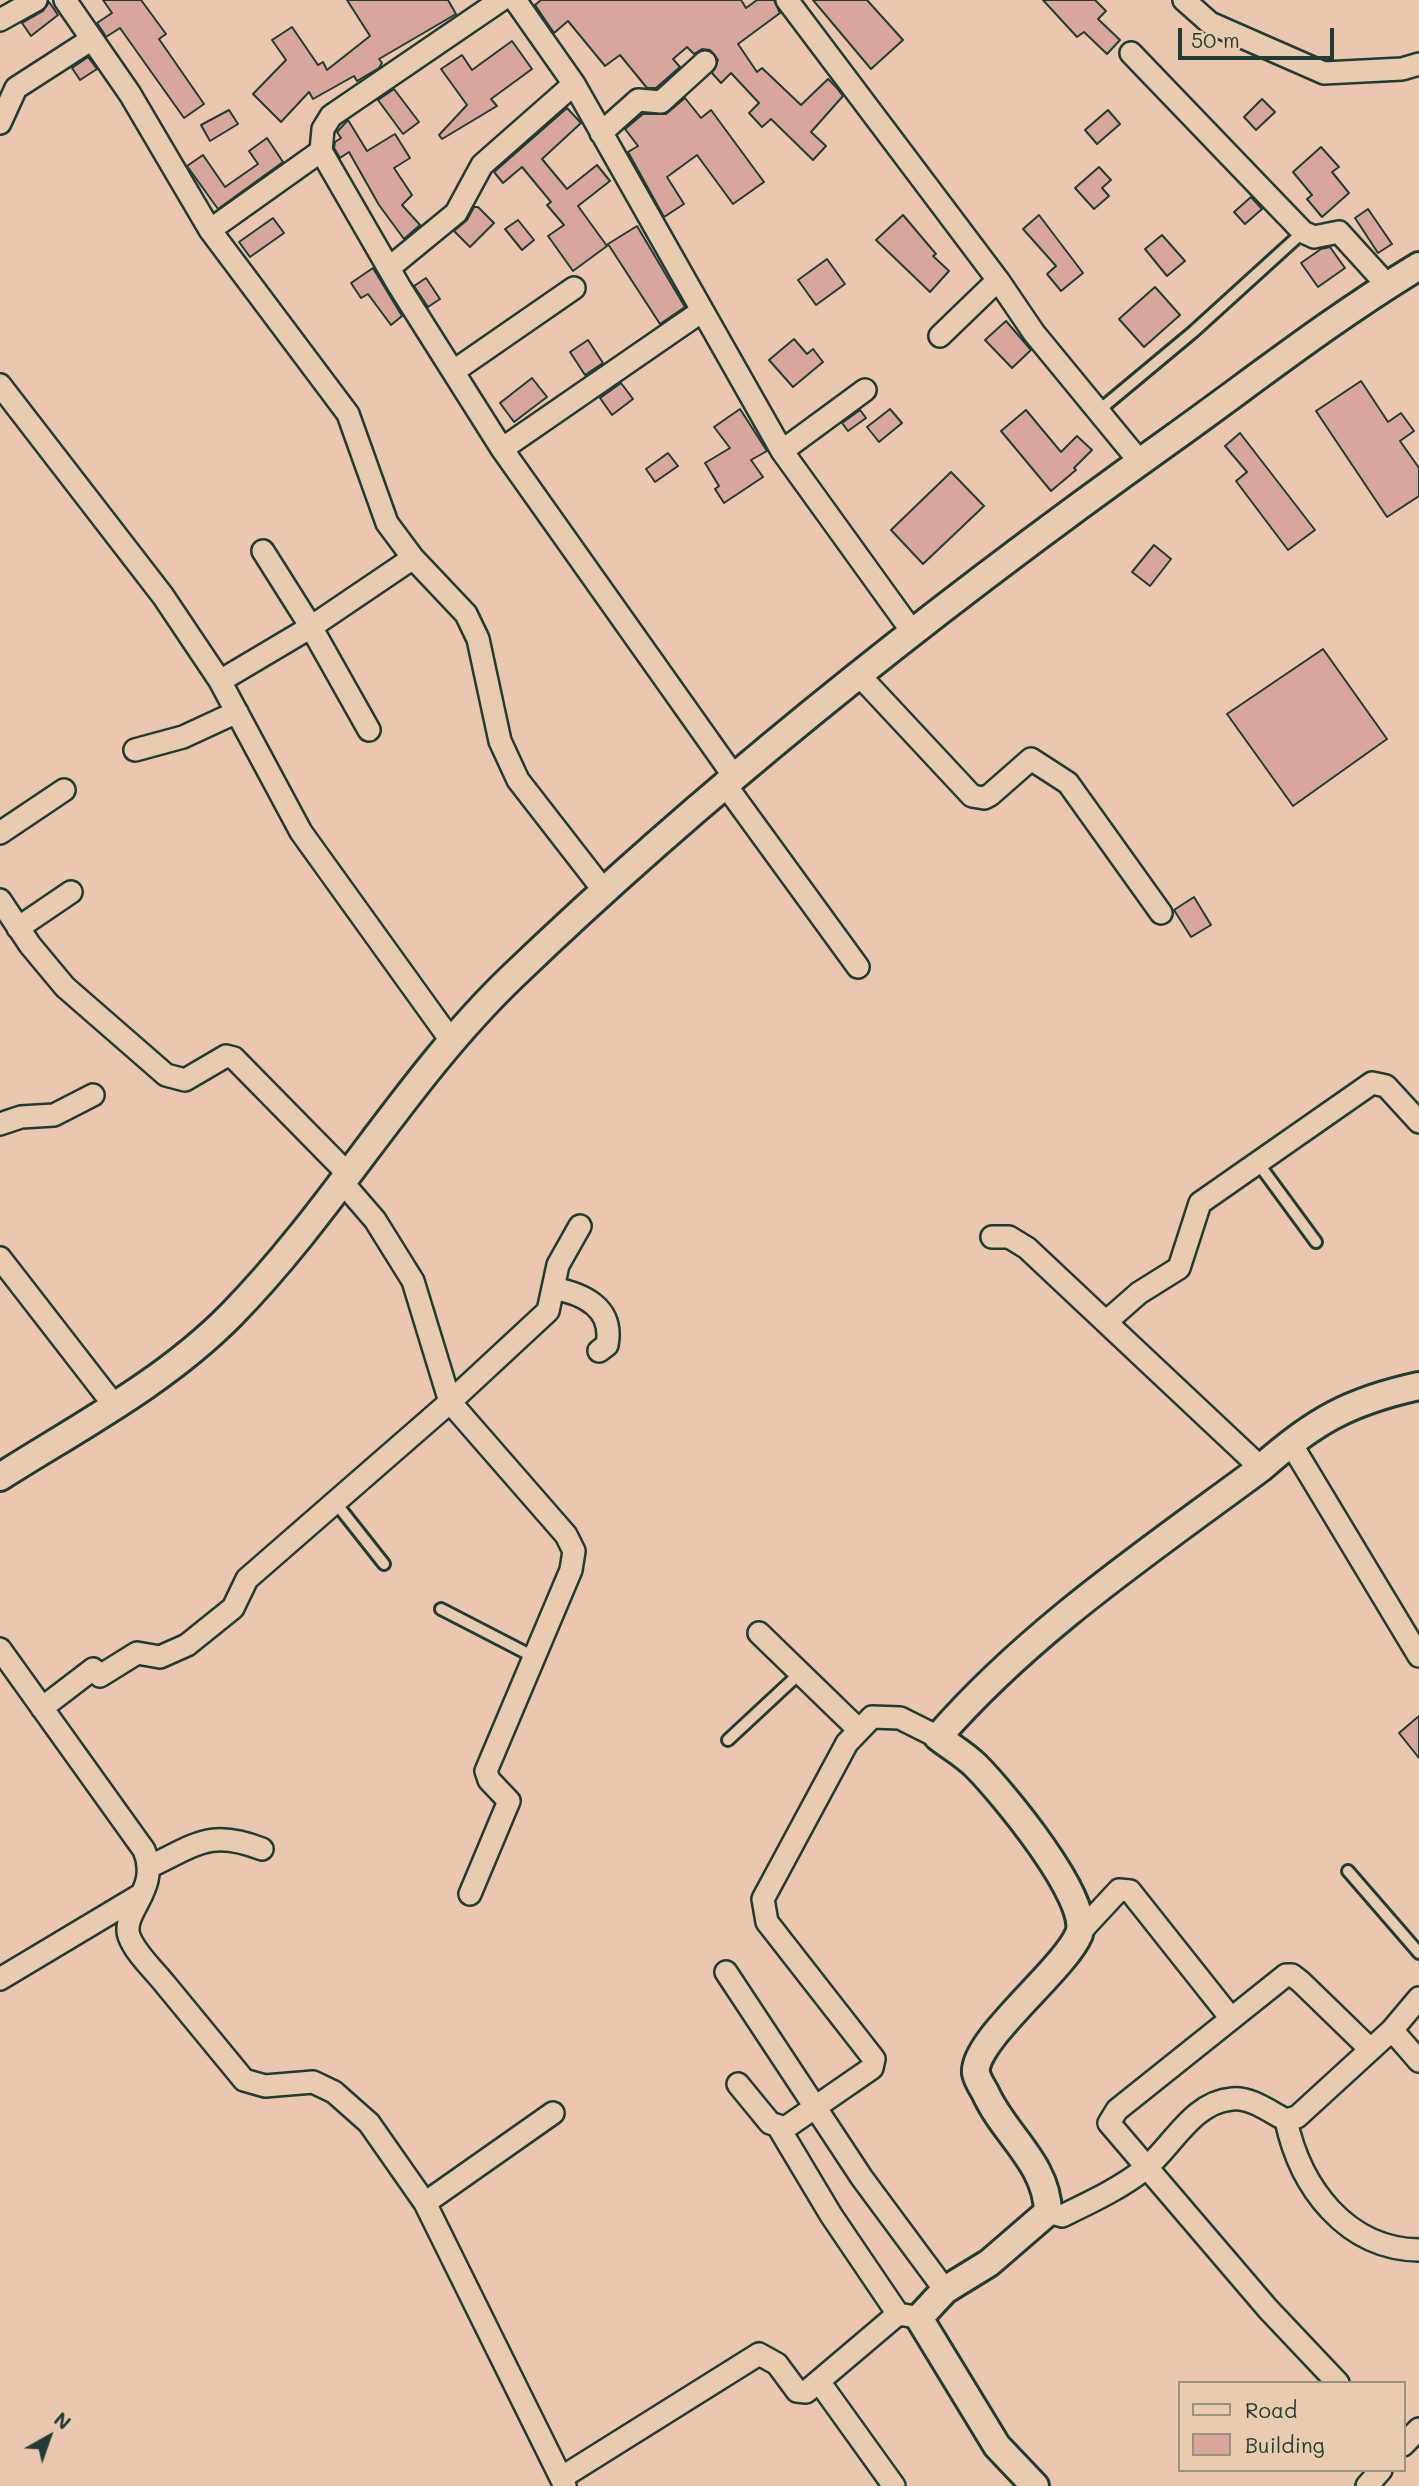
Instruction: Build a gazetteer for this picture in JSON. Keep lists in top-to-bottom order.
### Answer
{
  "legend": ["Road", "Building"],
  "scale_bar": "50 m",
  "north": "top right"
}
